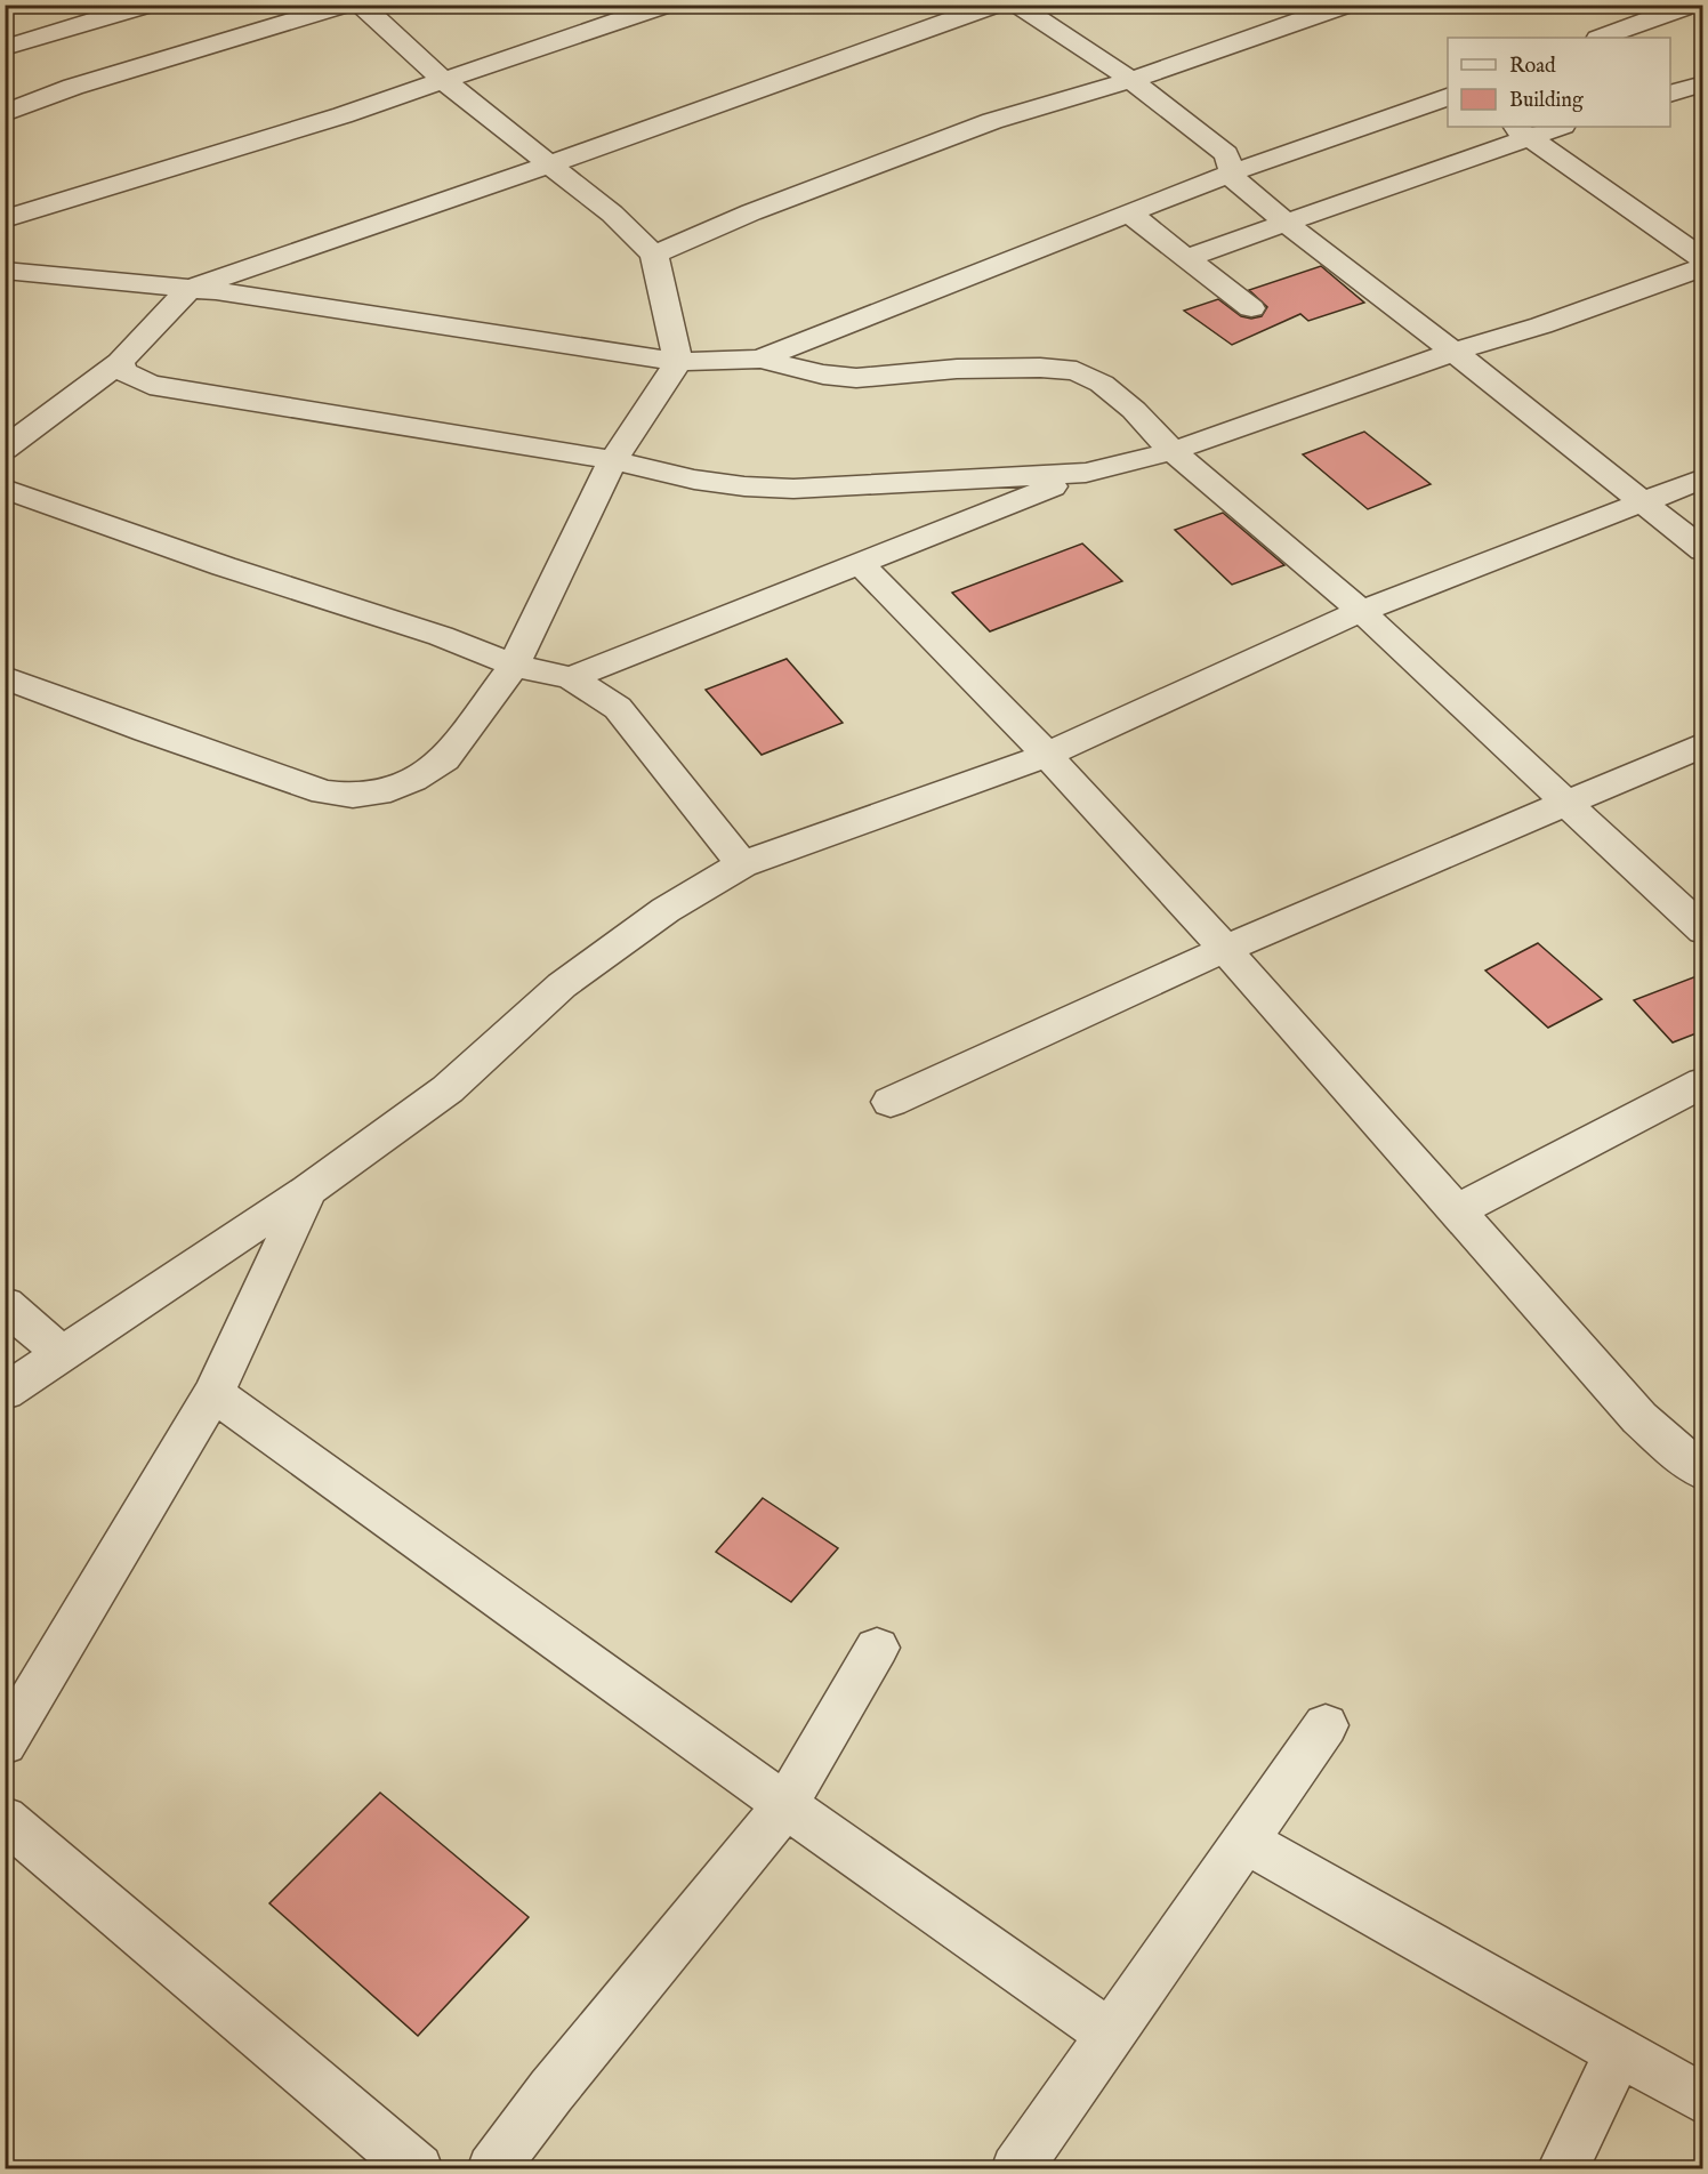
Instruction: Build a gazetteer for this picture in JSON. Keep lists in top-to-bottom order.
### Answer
{
  "legend": ["Road", "Building"]
}
